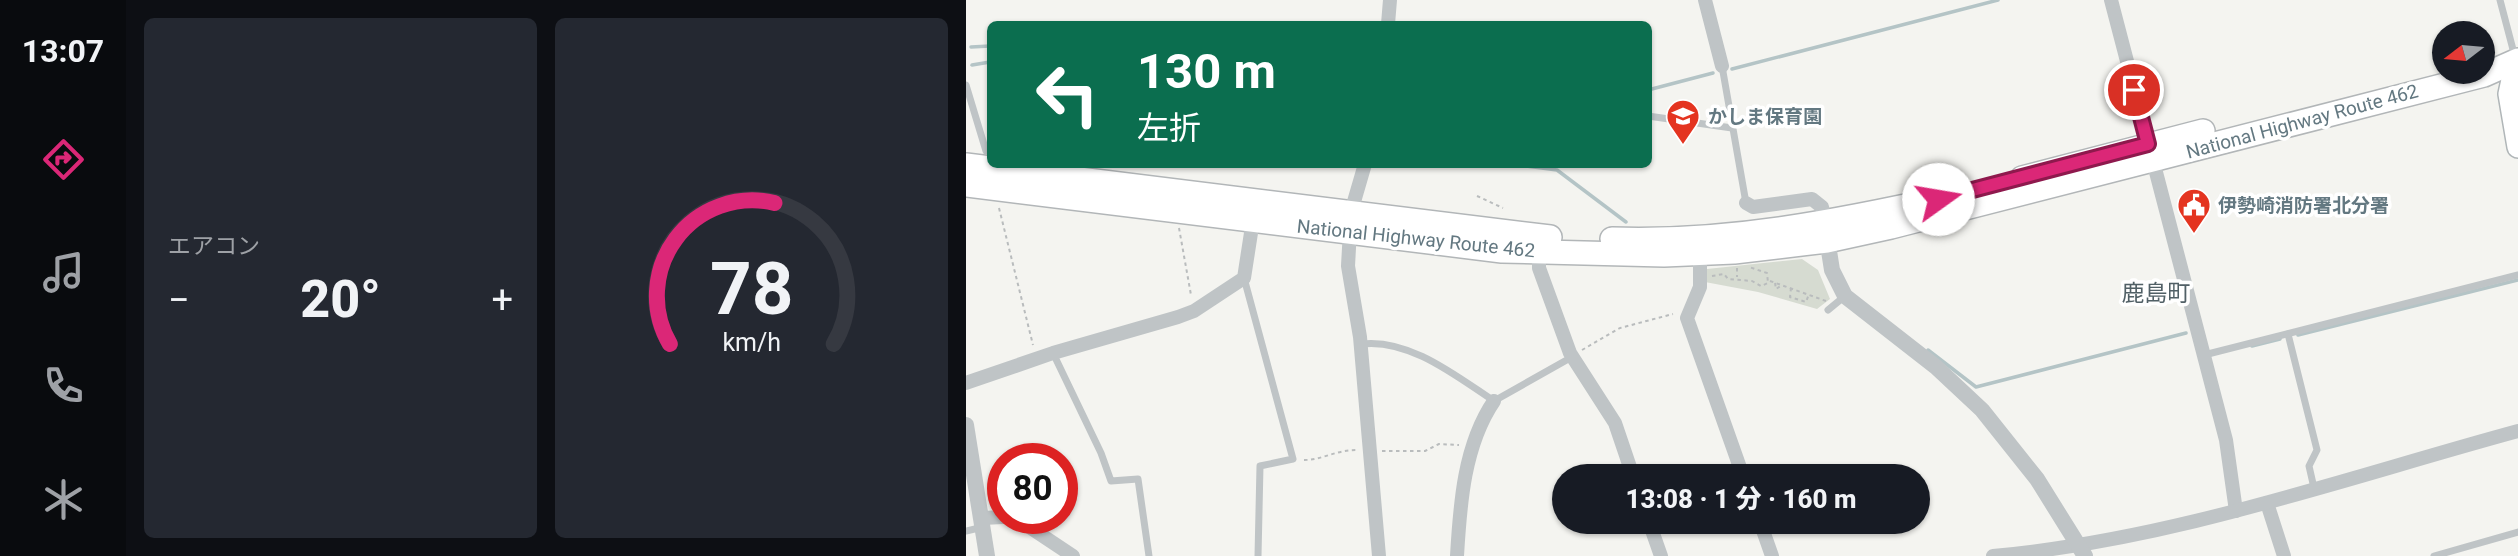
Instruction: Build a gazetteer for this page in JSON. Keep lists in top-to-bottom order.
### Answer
{
  "streets": {
    "highway": ["National Highway Route 462"]
  },
  "districts": ["鹿島町"],
  "places": {
    "school or university": ["かしま保育園"],
    "public building": ["伊勢崎消防署北分署"]
  },
  "north": "left",
  "page": {
    "tabs": "13:07",
    "tile": "エアコン",
    "turn": ["130 m", "左折"],
    "heat": ["−", "20°", "+"],
    "limit": "80",
    "trip": "13:08 · 1 分 · 160 m",
    "gauge": ["78", "km/h"]
  }
}
